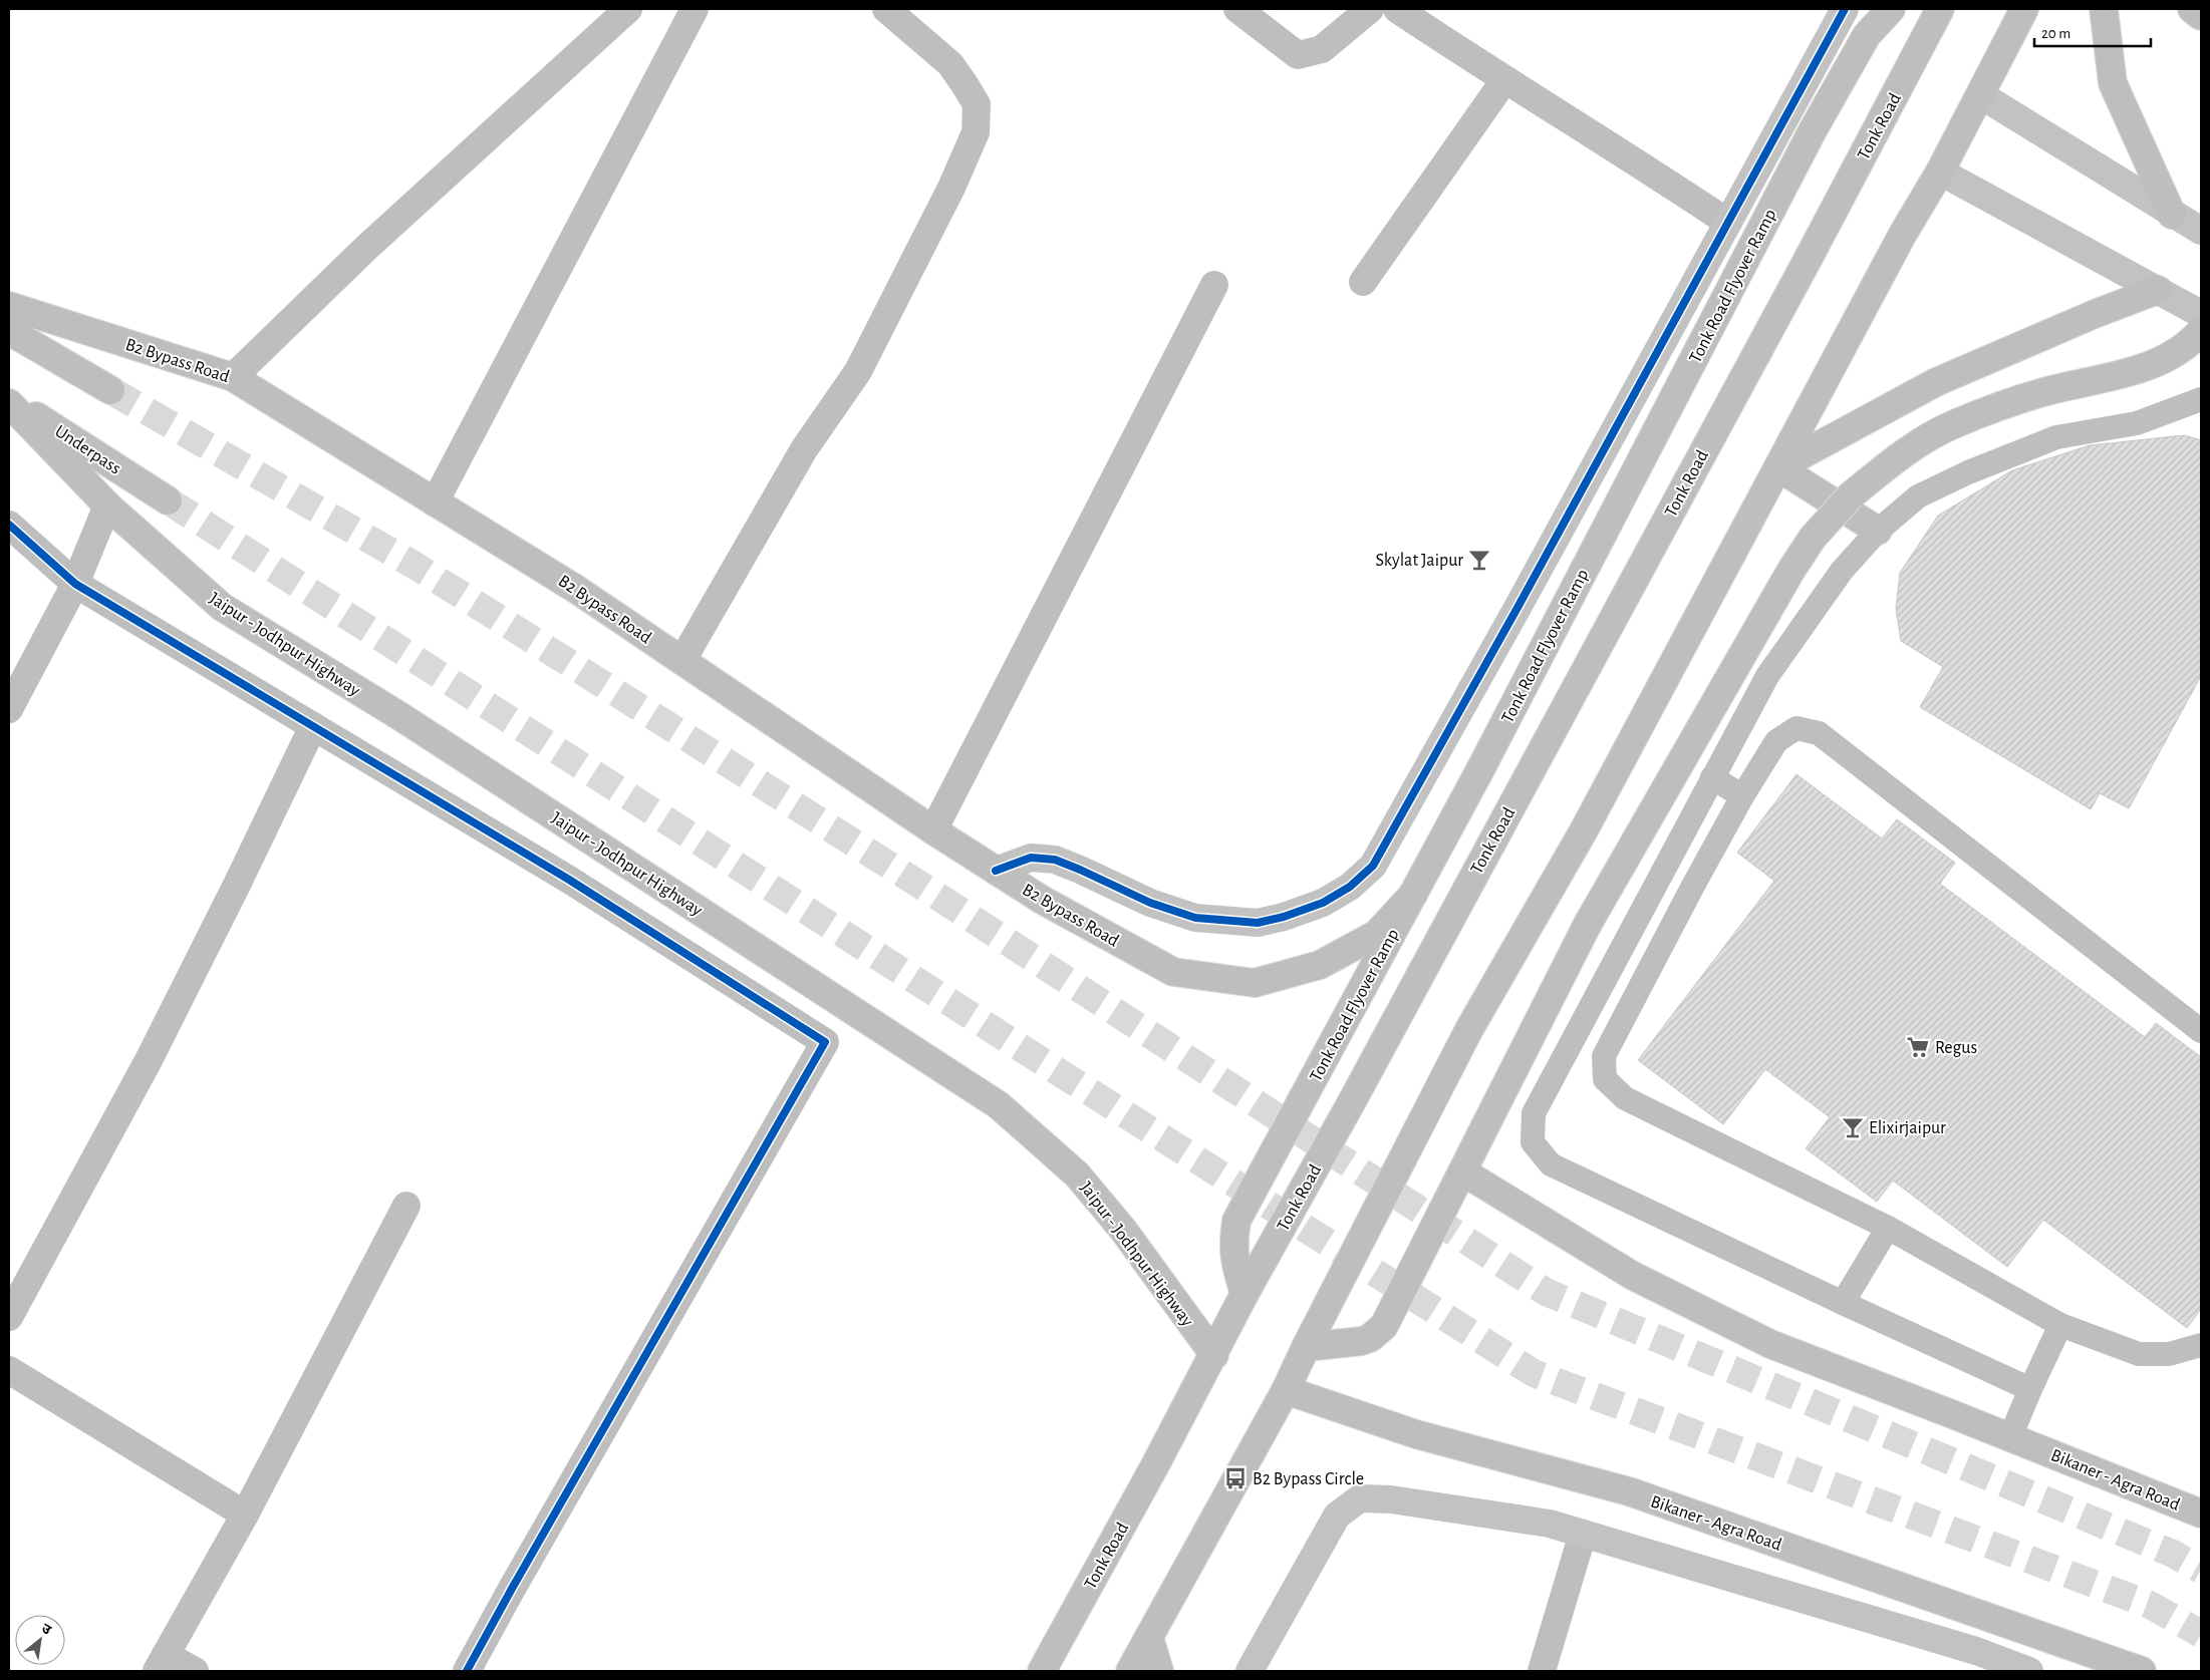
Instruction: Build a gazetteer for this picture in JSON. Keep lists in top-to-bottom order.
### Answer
{
  "streets": {
    "main road": [
      "Tonk Road",
      "Tonk Road Flyover Ramp",
      "B2 Bypass Road",
      "Underpass",
      "Jaipur - Jodhpur Highway",
      "Bikaner - Agra Road"
    ]
  },
  "crossings": [
    ["Tonk Road", "Tonk Road Flyover Ramp"],
    ["Tonk Road", "Jaipur - Jodhpur Highway"],
    ["Tonk Road Flyover Ramp", "B2 Bypass Road"]
  ],
  "places": {
    "bar": ["Skylat Jaipur", "Elixirjaipur"],
    "supermarket": ["Regus"],
    "bus stop": ["B2 Bypass Circle"]
  },
  "scale_bar": "20 m",
  "north": "top right"
}
